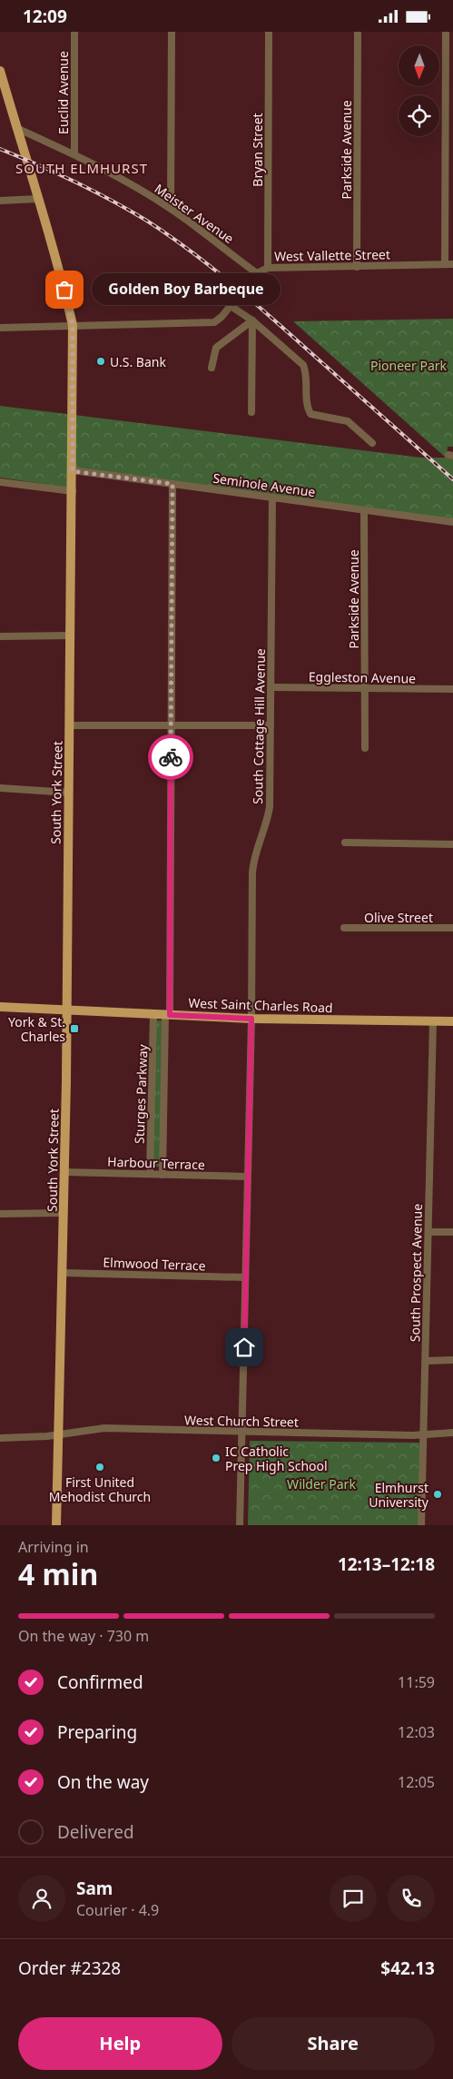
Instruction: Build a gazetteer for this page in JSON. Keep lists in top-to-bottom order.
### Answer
{
  "streets": {
    "main road": ["South York Street", "West Saint Charles Road"],
    "street": [
      "Euclid Avenue",
      "Bryan Street",
      "Parkside Avenue",
      "Meister Avenue",
      "West Vallette Street",
      "Seminole Avenue",
      "Eggleston Avenue",
      "South Cottage Hill Avenue",
      "Olive Street",
      "Sturges Parkway",
      "Harbour Terrace",
      "Elmwood Terrace",
      "South Prospect Avenue",
      "West Church Street"
    ]
  },
  "crossings": [
    ["Euclid Avenue", "Meister Avenue"],
    ["Bryan Street", "West Vallette Street"],
    ["Parkside Avenue", "West Vallette Street"],
    ["Parkside Avenue", "Seminole Avenue"],
    ["Parkside Avenue", "Eggleston Avenue"],
    ["Meister Avenue", "West Vallette Street"],
    ["Meister Avenue", "South York Street"],
    ["West Vallette Street", "South York Street"],
    ["Seminole Avenue", "South Cottage Hill Avenue"],
    ["Seminole Avenue", "South York Street"],
    ["Seminole Avenue", "Sturges Parkway"],
    ["Eggleston Avenue", "South Cottage Hill Avenue"],
    ["South Cottage Hill Avenue", "West Saint Charles Road"],
    ["South Cottage Hill Avenue", "Harbour Terrace"],
    ["South Cottage Hill Avenue", "Elmwood Terrace"],
    ["South Cottage Hill Avenue", "West Church Street"],
    ["South York Street", "West Saint Charles Road"],
    ["South York Street", "Harbour Terrace"],
    ["South York Street", "Elmwood Terrace"],
    ["South York Street", "West Church Street"],
    ["West Saint Charles Road", "Sturges Parkway"],
    ["West Saint Charles Road", "South Prospect Avenue"],
    ["Sturges Parkway", "Harbour Terrace"],
    ["South Prospect Avenue", "West Church Street"]
  ],
  "districts": ["SOUTH ELMHURST"],
  "parks": ["Pioneer Park", "Wilder Park"],
  "places": {
    "other": [
      "Golden Boy Barbeque",
      "U.S. Bank",
      "IC Catholic Prep High School",
      "First United Mehodist Church",
      "Elmhurst University"
    ],
    "transit": ["York & St. Charles"]
  },
  "north": "bottom",
  "page": {
    "status": "12:09",
    "bubble": "Golden Boy Barbeque",
    "heading": ["4 min", "Arriving in", "12:13–12:18"],
    "panel": [
      "Sam",
      "Courier · 4.9",
      "Order #2328",
      "$42.13"
    ],
    "bar": "On the way · 730 m",
    "list": [
      ["Confirmed", "11:59"],
      ["Preparing", "12:03"],
      ["On the way", "12:05"],
      "Delivered"
    ],
    "buttons": ["Help", "Share"]
  }
}
